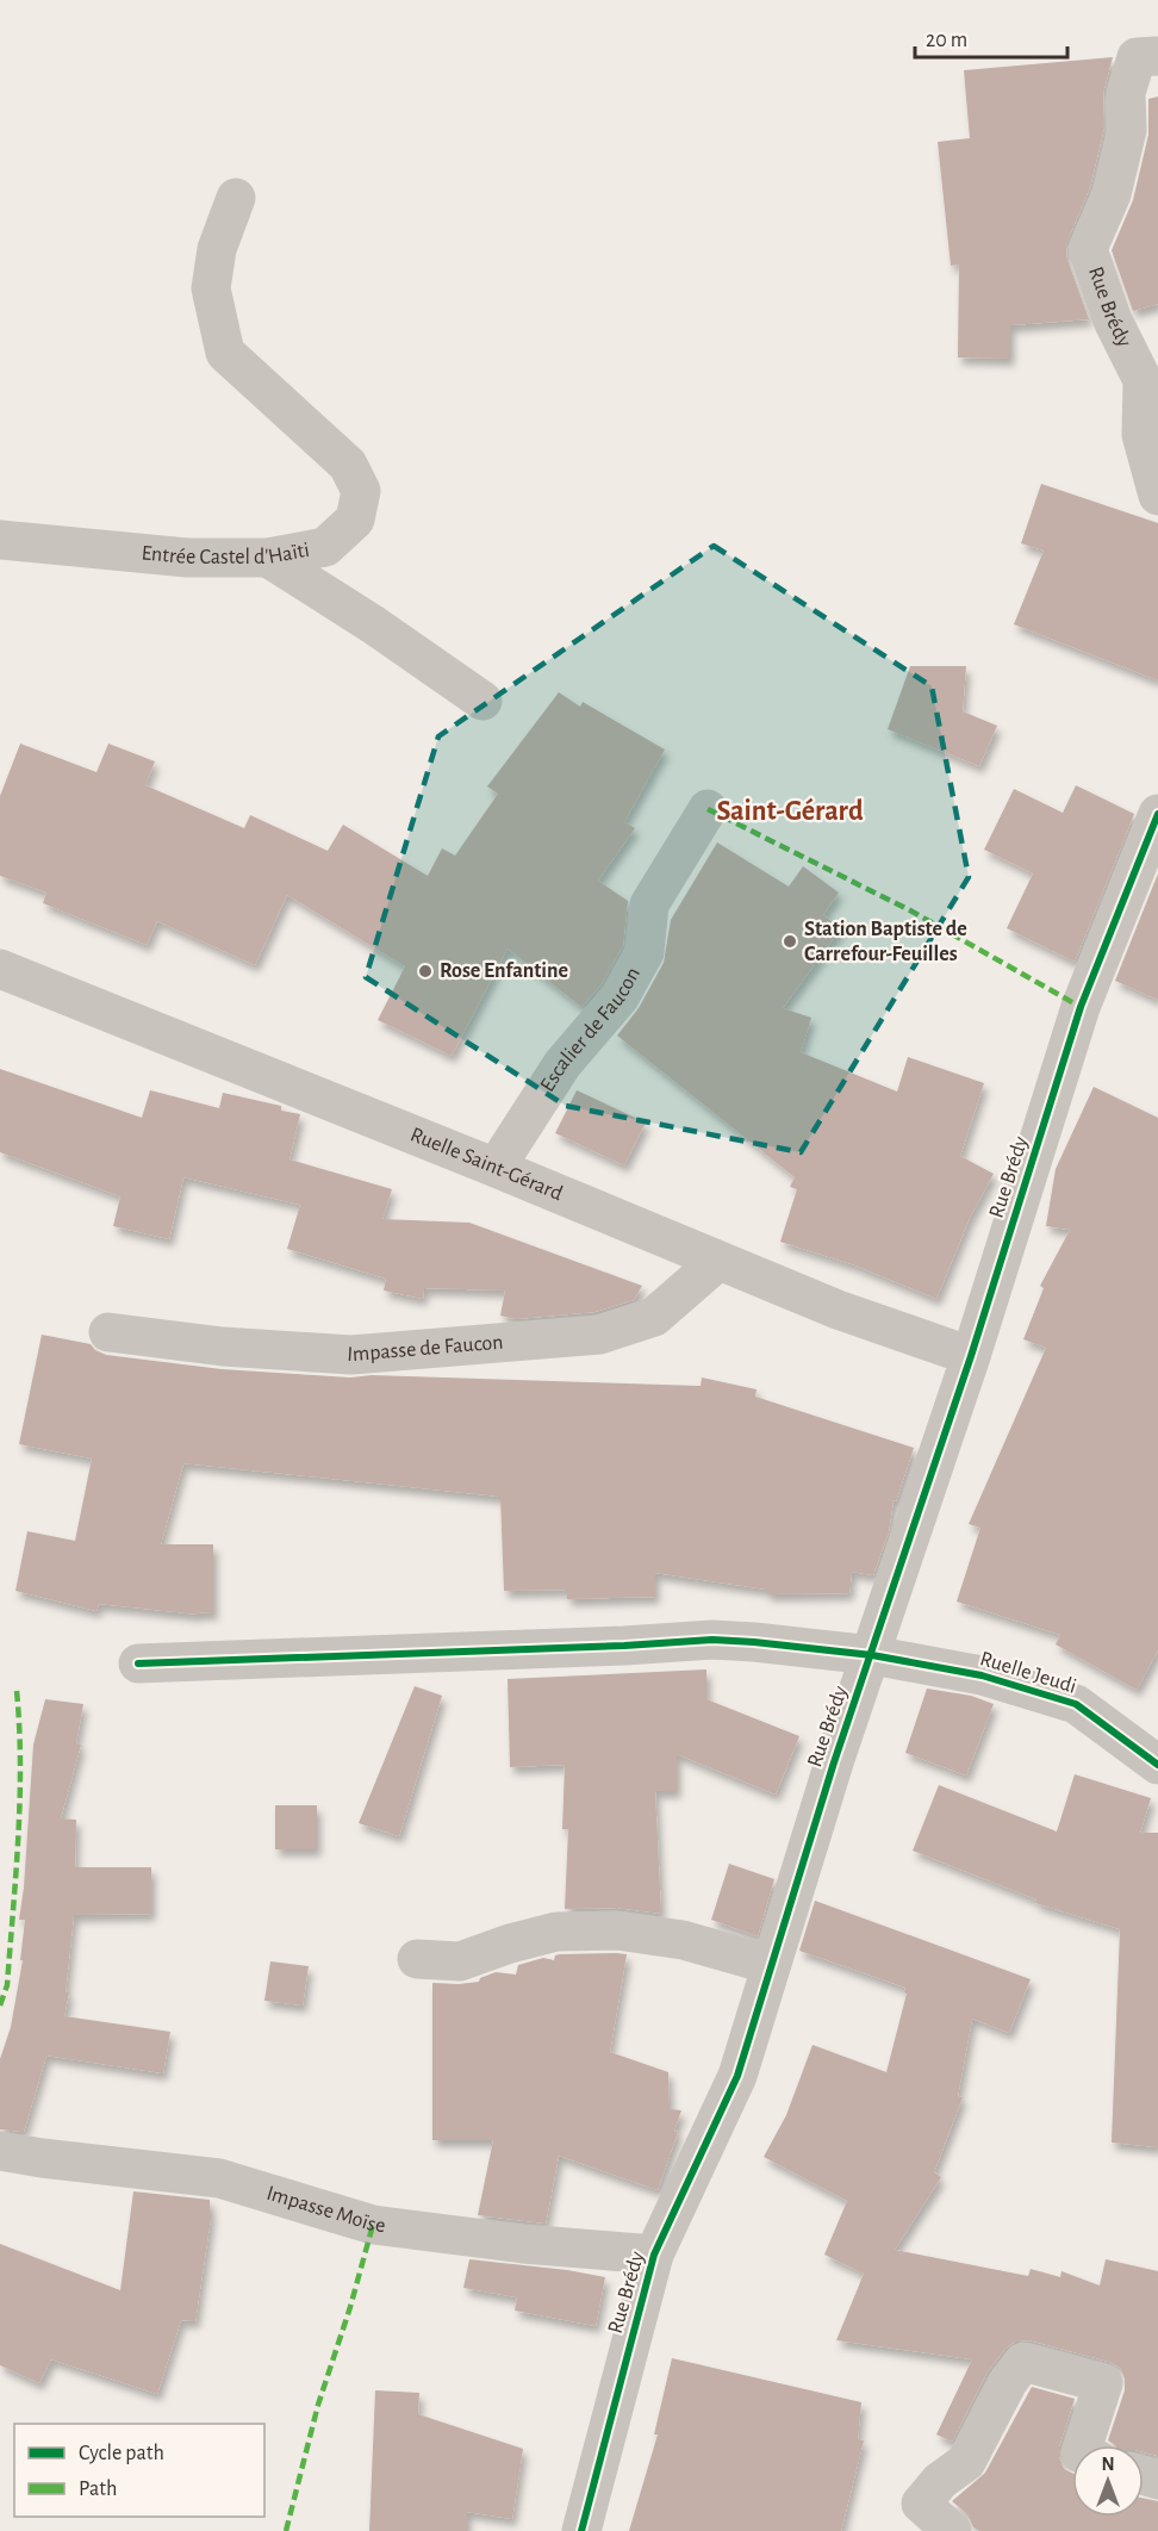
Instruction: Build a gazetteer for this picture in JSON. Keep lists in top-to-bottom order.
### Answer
{
  "streets": {
    "street": [
      "Rue Brédy",
      "Entrée Castel d'Haïti",
      "Escalier de Faucon",
      "Ruelle Saint-Gérard",
      "Impasse de Faucon",
      "Ruelle Jeudi",
      "Impasse Moïse"
    ]
  },
  "crossings": [
    ["Rue Brédy", "Ruelle Saint-Gérard"],
    ["Rue Brédy", "Ruelle Jeudi"],
    ["Rue Brédy", "Impasse Moïse"],
    ["Escalier de Faucon", "Ruelle Saint-Gérard"],
    ["Ruelle Saint-Gérard", "Impasse de Faucon"]
  ],
  "districts": ["Saint-Gérard"],
  "places": ["Station Baptiste de Carrefour-Feuilles", "Rose Enfantine"],
  "legend": ["Cycle path", "Path"],
  "scale_bar": "20 m",
  "north": "top"
}
